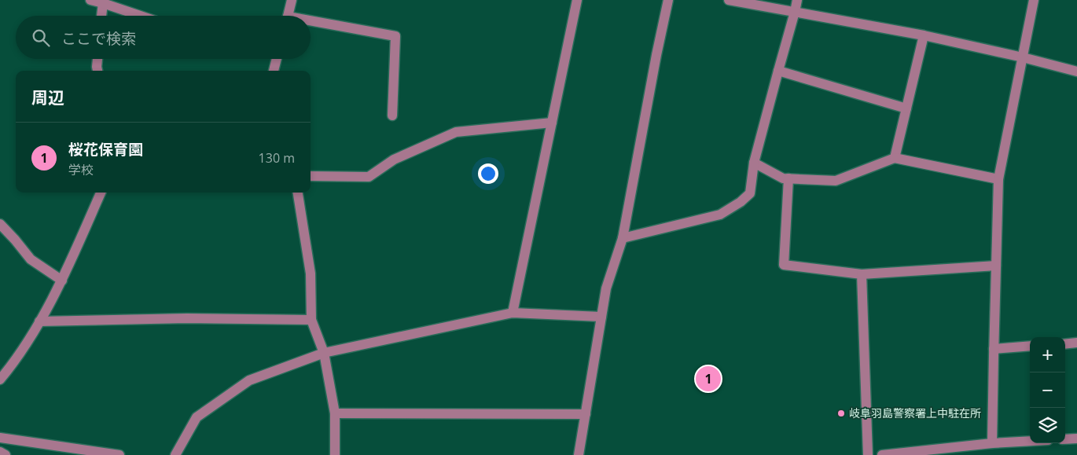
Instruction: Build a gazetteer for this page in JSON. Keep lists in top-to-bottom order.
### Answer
{
  "places": ["岐阜羽島警察署上中駐在所"],
  "page": {
    "search": "ここで検索",
    "heading": "周辺",
    "list": [
      {
        "mark": "1",
        "name": "桜花保育園",
        "note": "学校",
        "value": "130 m"
      }
    ],
    "map_buttons": ["+", "−"],
    "pins": "1"
  }
}
